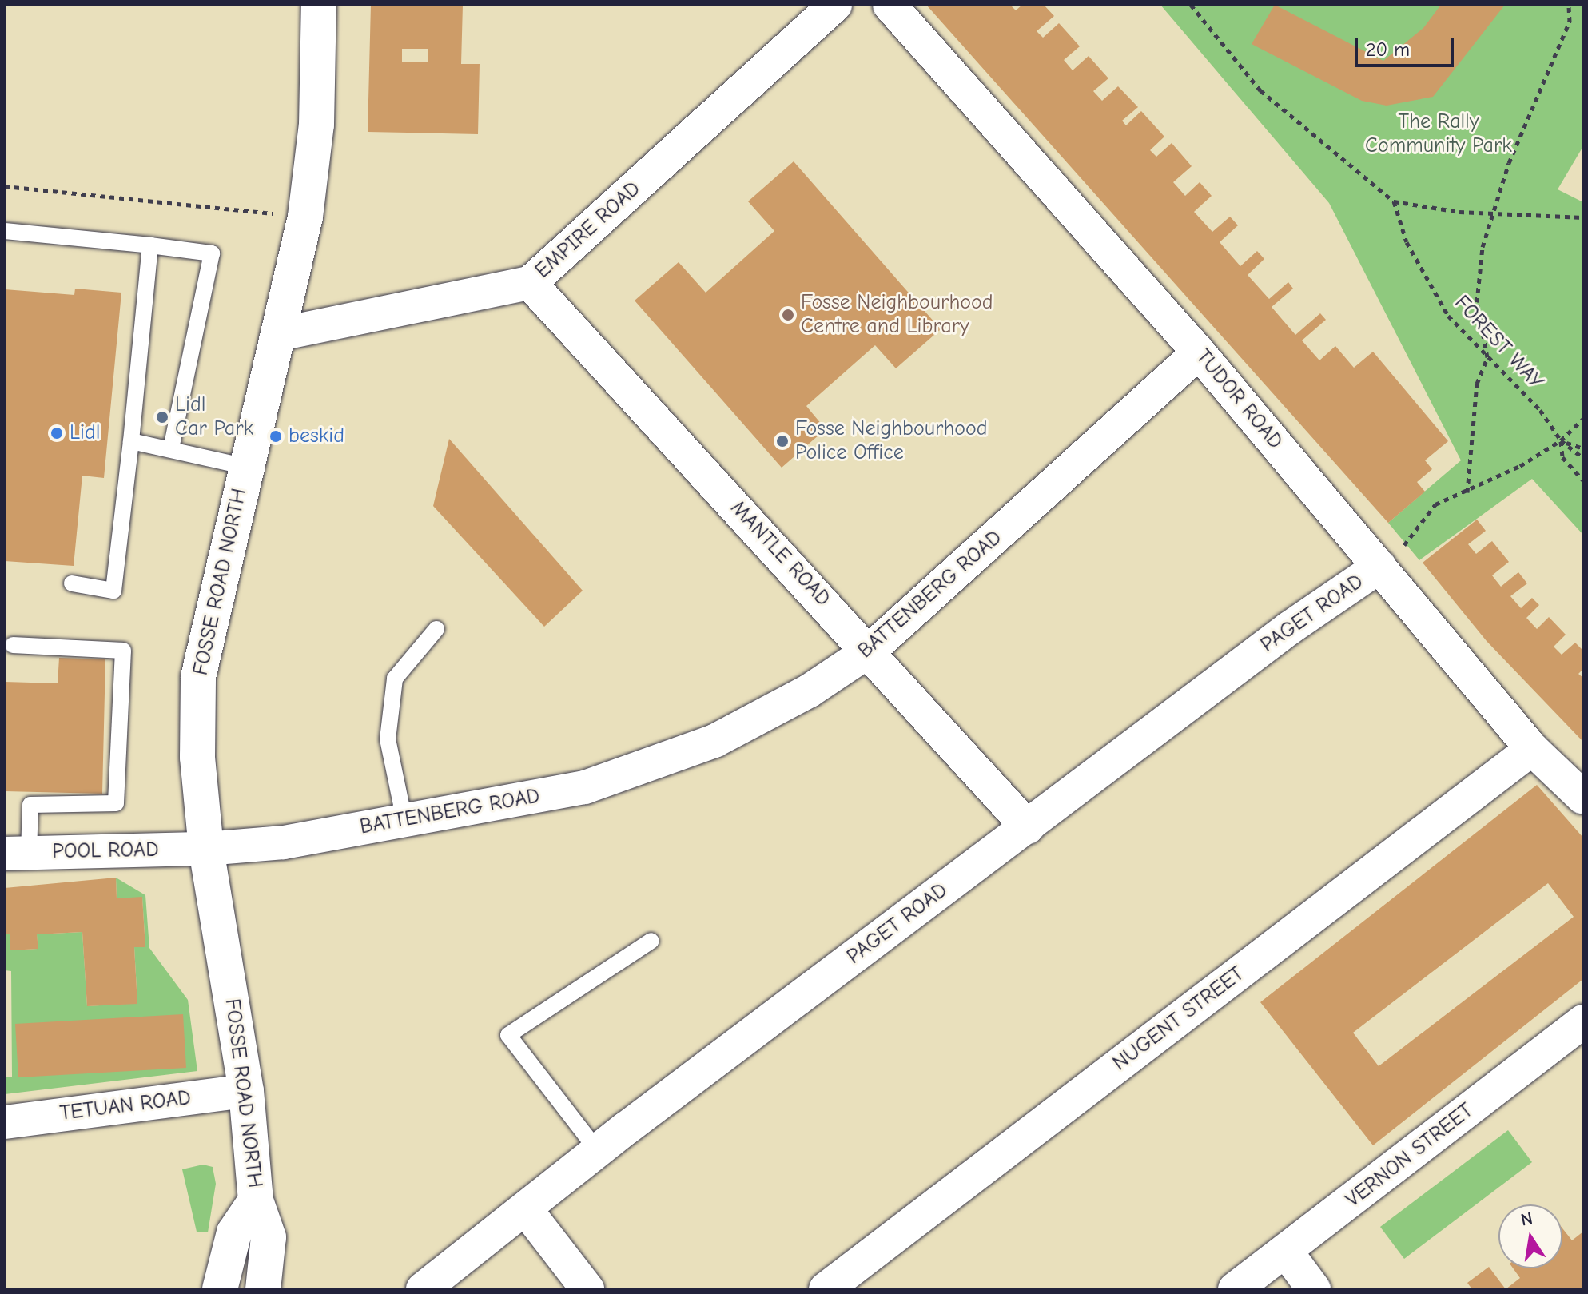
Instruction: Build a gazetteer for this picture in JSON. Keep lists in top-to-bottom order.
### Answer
{
  "streets": {
    "street": [
      "EMPIRE ROAD",
      "TUDOR ROAD",
      "MANTLE ROAD",
      "FOSSE ROAD NORTH",
      "BATTENBERG ROAD",
      "PAGET ROAD",
      "POOL ROAD",
      "NUGENT STREET",
      "TETUAN ROAD",
      "VERNON STREET"
    ],
    "path": ["FOREST WAY"]
  },
  "crossings": [
    ["EMPIRE ROAD", "MANTLE ROAD"],
    ["EMPIRE ROAD", "FOSSE ROAD NORTH"],
    ["TUDOR ROAD", "BATTENBERG ROAD"],
    ["TUDOR ROAD", "PAGET ROAD"],
    ["TUDOR ROAD", "NUGENT STREET"],
    ["MANTLE ROAD", "BATTENBERG ROAD"],
    ["MANTLE ROAD", "PAGET ROAD"],
    ["FOSSE ROAD NORTH", "BATTENBERG ROAD"],
    ["FOSSE ROAD NORTH", "POOL ROAD"],
    ["FOSSE ROAD NORTH", "TETUAN ROAD"],
    ["BATTENBERG ROAD", "POOL ROAD"]
  ],
  "parks": ["The Rally Community Park"],
  "places": [
    "Fosse Neighbourhood Centre and Library",
    "Lidl Car Park",
    "Lidl",
    "beskid",
    "Fosse Neighbourhood Police Office"
  ],
  "scale_bar": "20 m",
  "north": "top"
}
